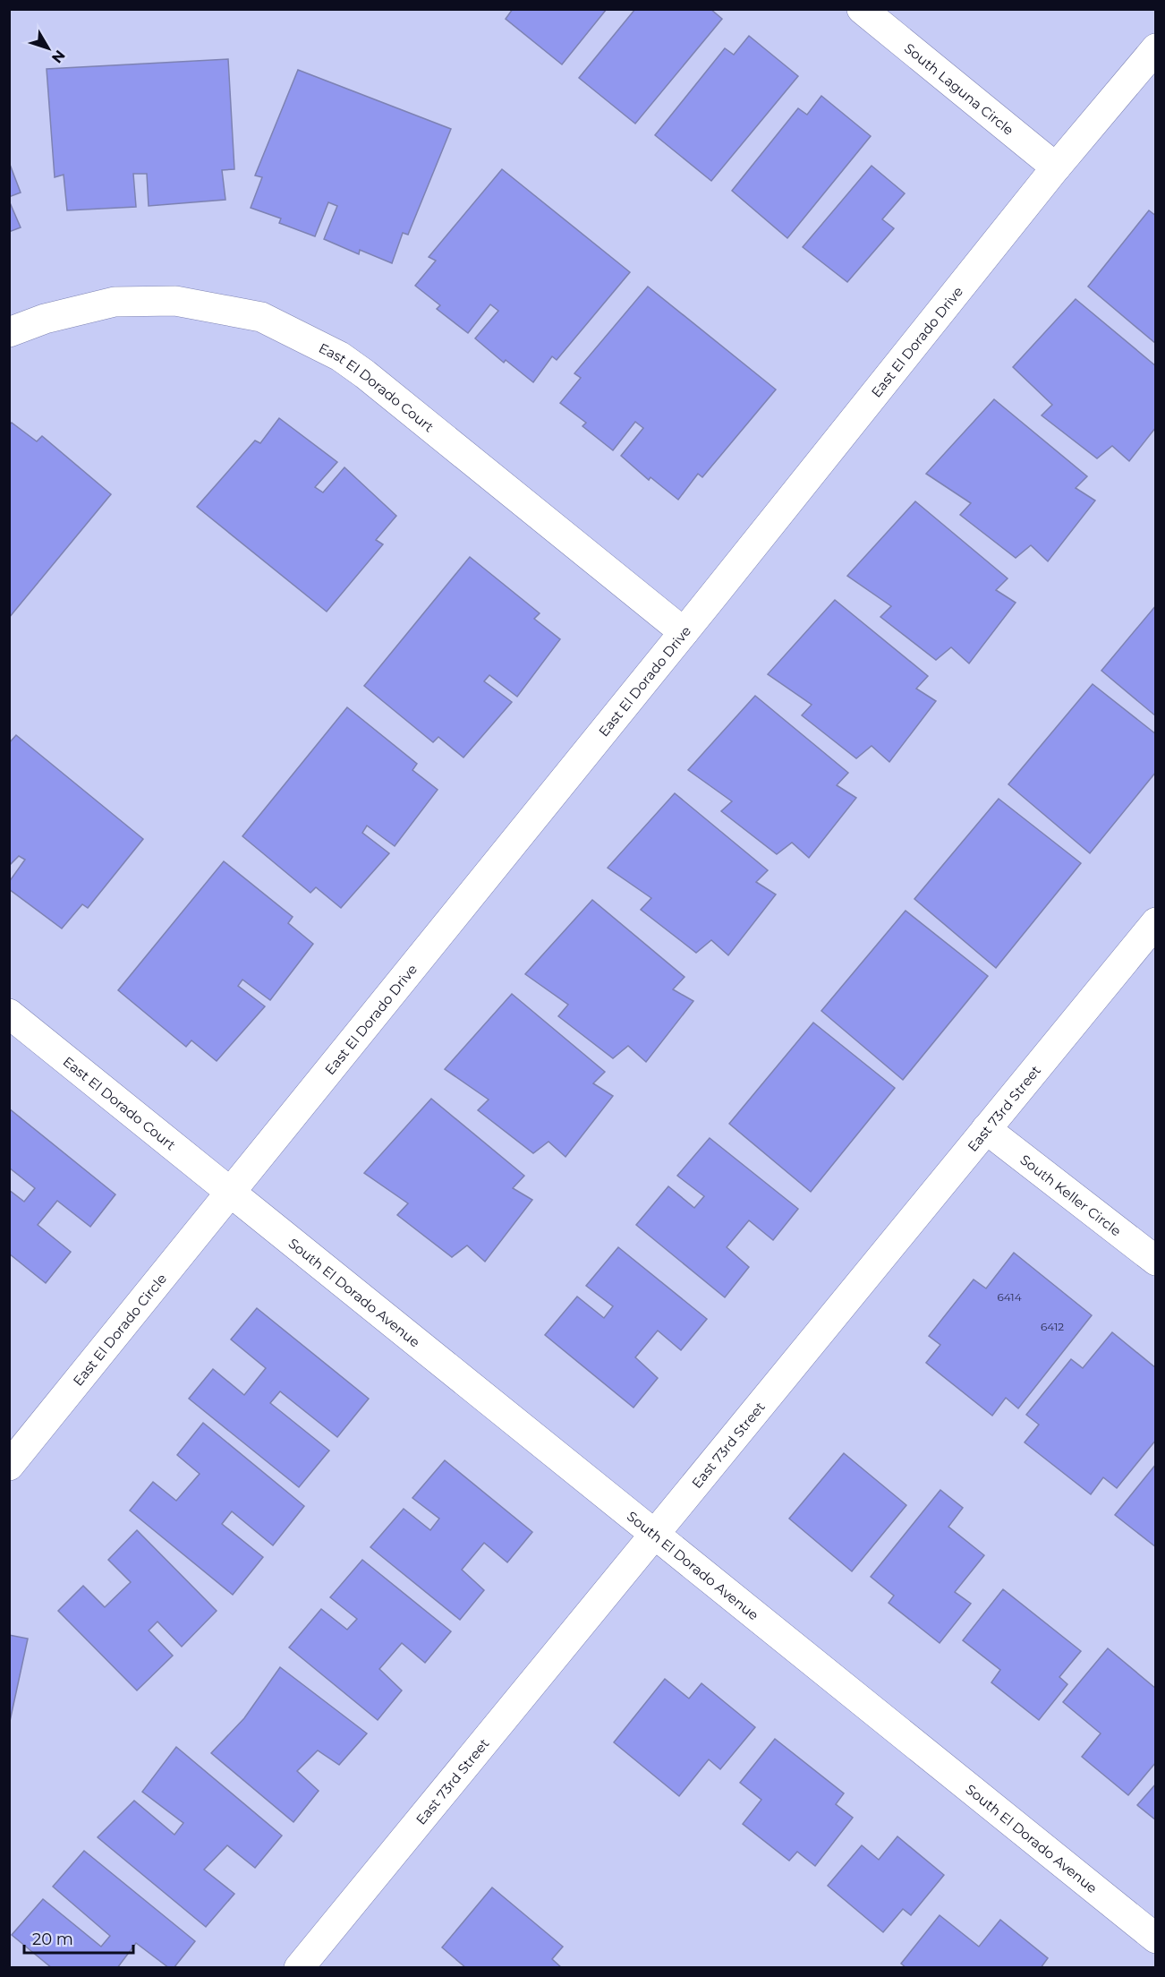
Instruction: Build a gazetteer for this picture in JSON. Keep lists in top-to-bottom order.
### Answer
{
  "streets": {
    "street": [
      "South Laguna Circle",
      "East El Dorado Drive",
      "East El Dorado Court",
      "East 73rd Street",
      "South Keller Circle",
      "South El Dorado Avenue",
      "East El Dorado Circle"
    ]
  },
  "crossings": [
    ["South Laguna Circle", "East El Dorado Drive"],
    ["East El Dorado Drive", "East El Dorado Court"],
    ["East El Dorado Drive", "South El Dorado Avenue"],
    ["East El Dorado Drive", "East El Dorado Circle"],
    ["East El Dorado Court", "South El Dorado Avenue"],
    ["East El Dorado Court", "East El Dorado Circle"],
    ["East 73rd Street", "South Keller Circle"],
    ["East 73rd Street", "South El Dorado Avenue"],
    ["South El Dorado Avenue", "East El Dorado Circle"]
  ],
  "house_numbers": ["6414", "6412"],
  "scale_bar": "20 m",
  "north": "bottom right"
}
